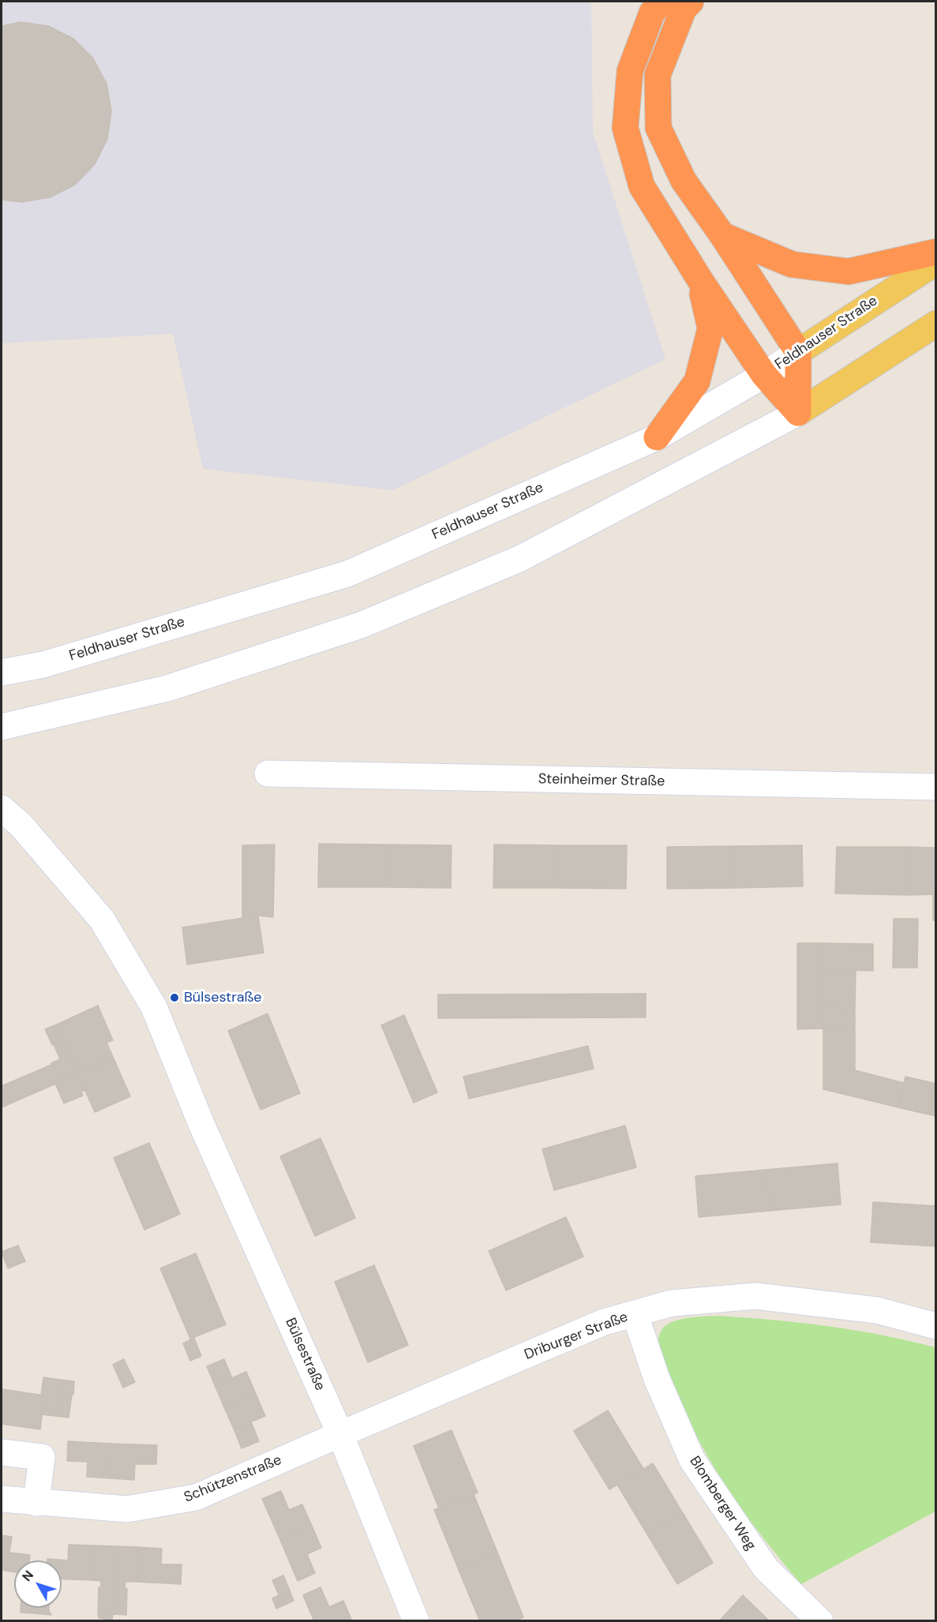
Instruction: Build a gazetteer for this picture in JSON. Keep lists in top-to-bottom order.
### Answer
{
  "streets": {
    "main road": ["Feldhauser Straße"],
    "street": [
      "Steinheimer Straße",
      "Driburger Straße",
      "Bülsestraße",
      "Schützenstraße",
      "Blomberger Weg"
    ]
  },
  "crossings": [
    ["Driburger Straße", "Bülsestraße"],
    ["Driburger Straße", "Schützenstraße"],
    ["Driburger Straße", "Blomberger Weg"],
    ["Bülsestraße", "Schützenstraße"]
  ],
  "places": ["Bülsestraße"],
  "north": "top left"
}
